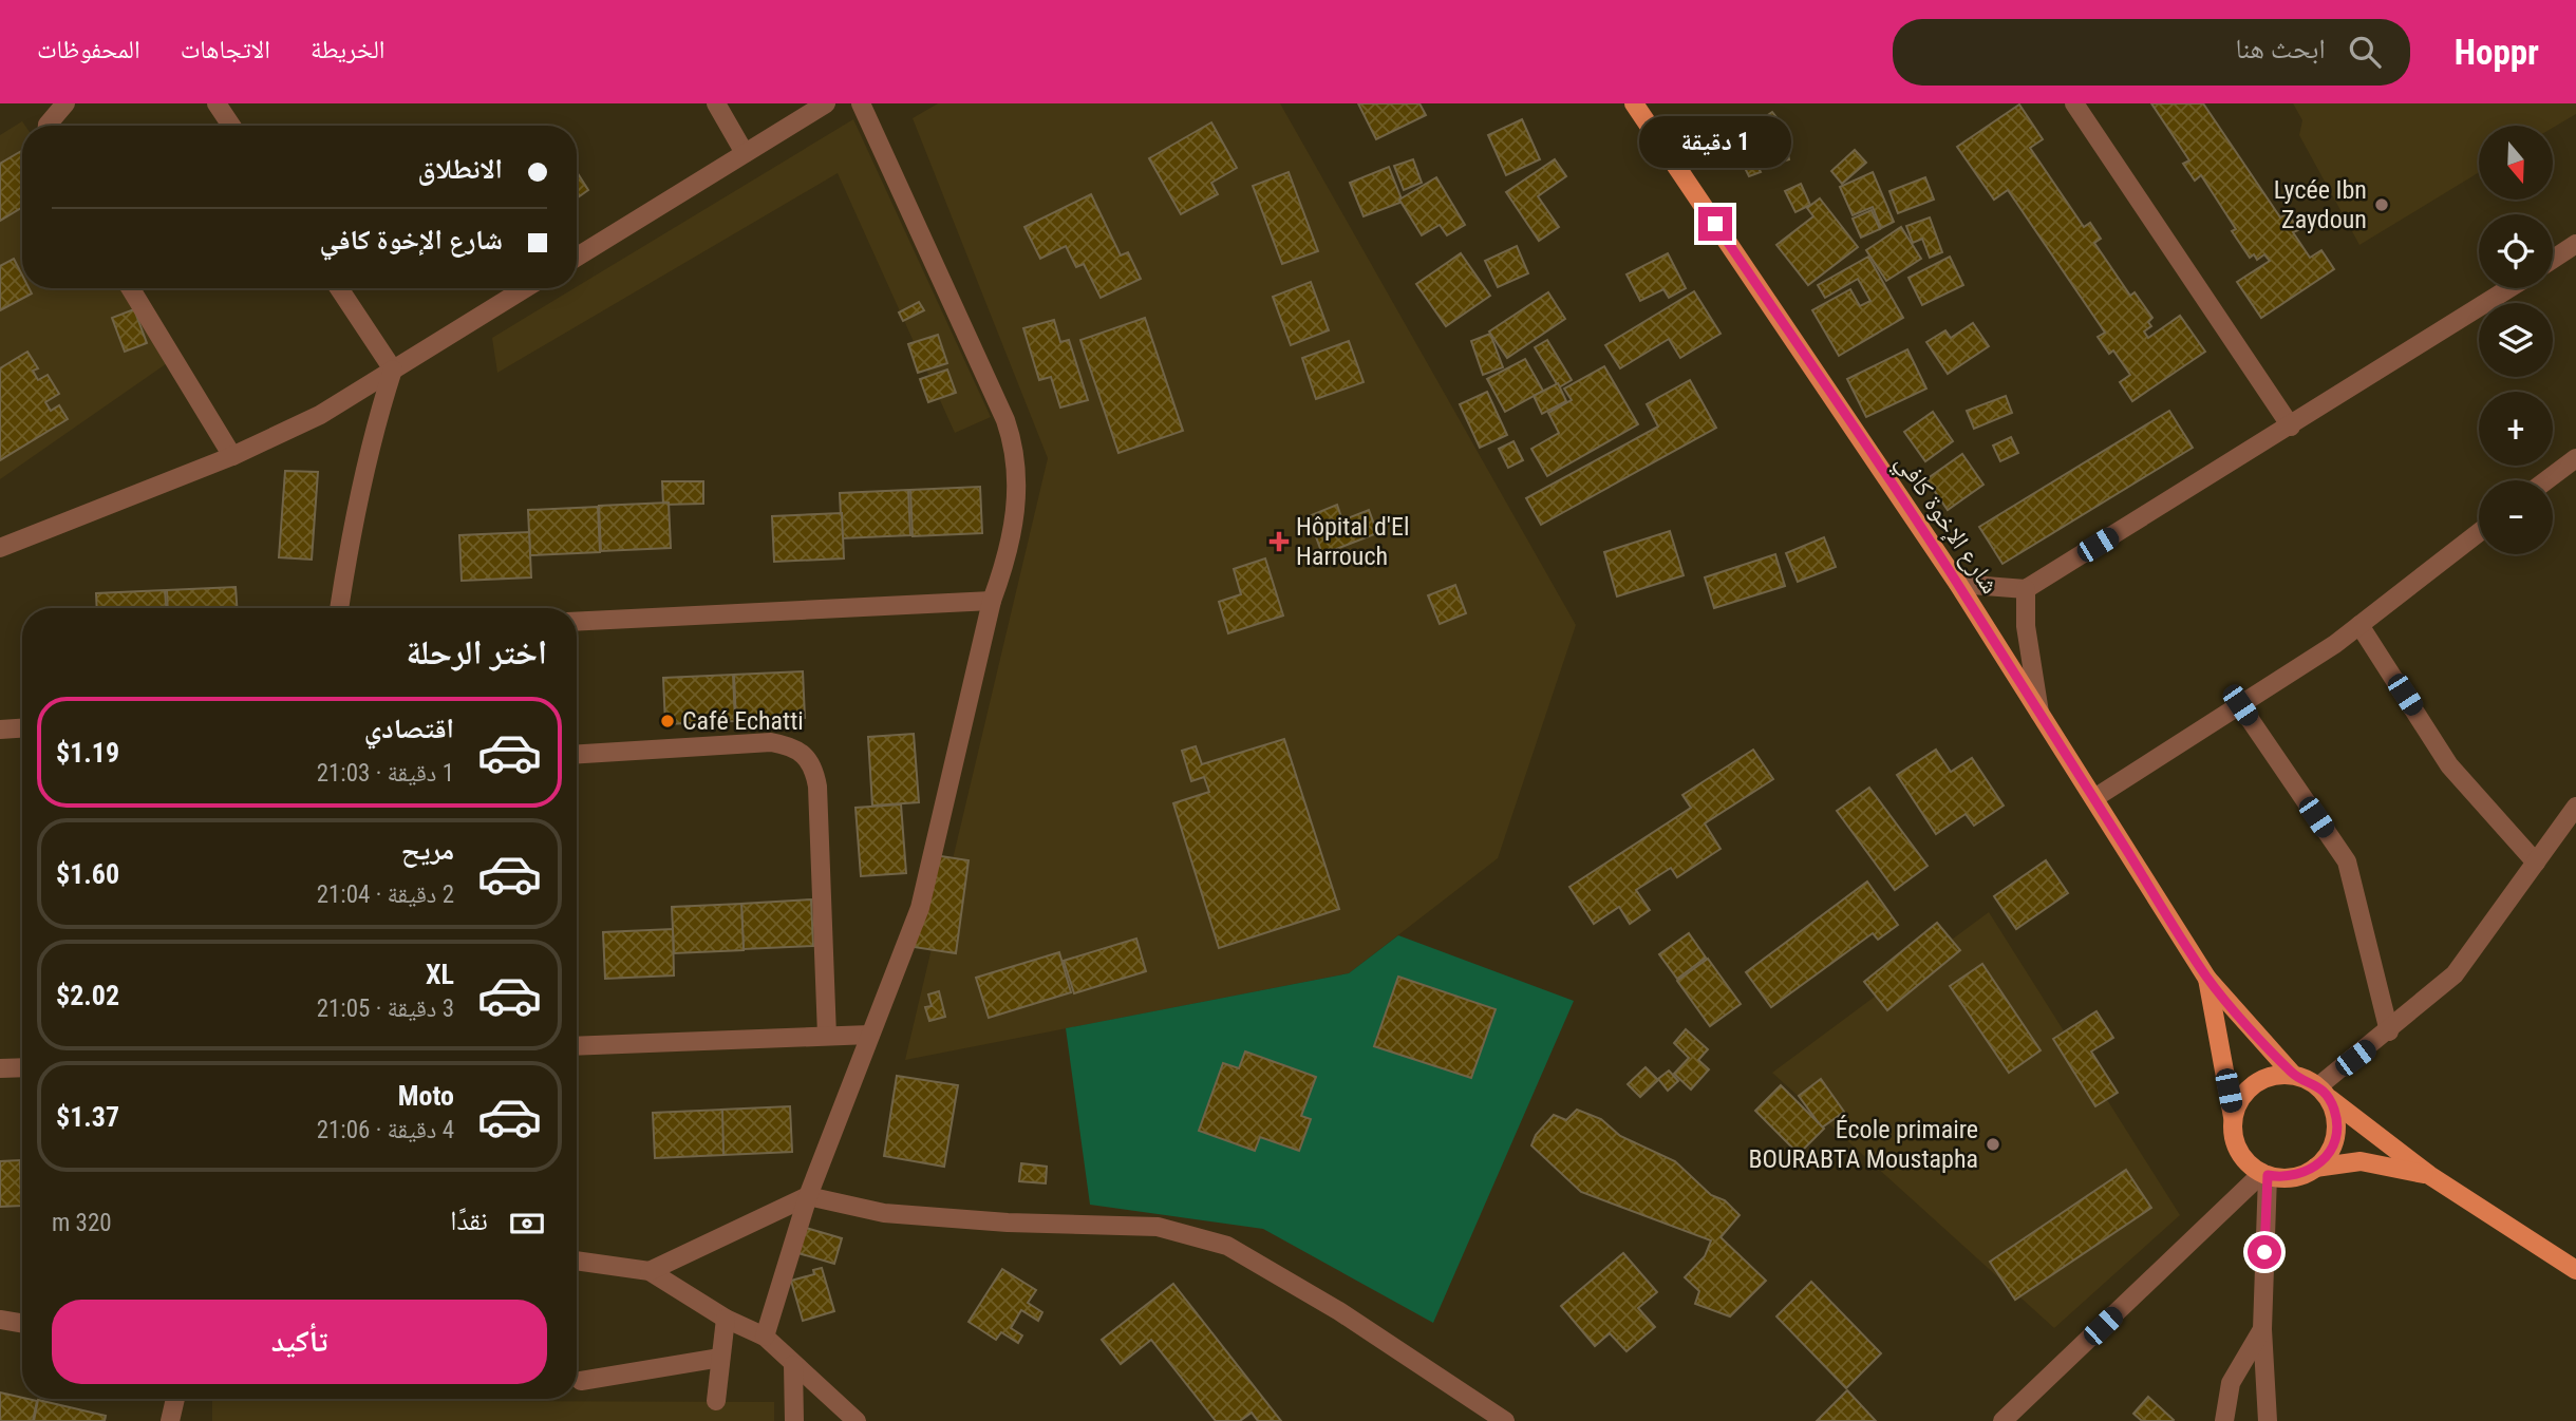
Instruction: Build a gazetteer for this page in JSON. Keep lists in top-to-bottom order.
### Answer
{
  "streets": {
    "main road": ["شارع الإخوة كافي"]
  },
  "places": {
    "other": ["Lycée Ibn Zaydoun", "Café Echatti", "École primaire BOURABTA Moustapha"],
    "health": ["Hôpital d'El Harrouch"]
  },
  "north": "bottom",
  "page": {
    "header": "Hoppr",
    "search": "ابحث هنا",
    "nav": ["الخريطة", "الاتجاهات", "المحفوظات"],
    "bubble": "1 دقيقة",
    "map_buttons": ["+", "−"],
    "banner": ["الانطلاق", "شارع الإخوة كافي"],
    "heading": "اختر الرحلة",
    "list": [
      {
        "name": "اقتصادي",
        "note": "1 دقيقة · 21:03",
        "value": "$1.19"
      },
      {
        "name": "مريح",
        "note": "2 دقيقة · 21:04",
        "value": "$1.60"
      },
      {
        "name": "XL",
        "note": "3 دقيقة · 21:05",
        "value": "$2.02"
      },
      {
        "name": "Moto",
        "note": "4 دقيقة · 21:06",
        "value": "$1.37"
      }
    ],
    "pay": ["نقدًا", "320 m"],
    "buttons": "تأكيد"
  }
}
